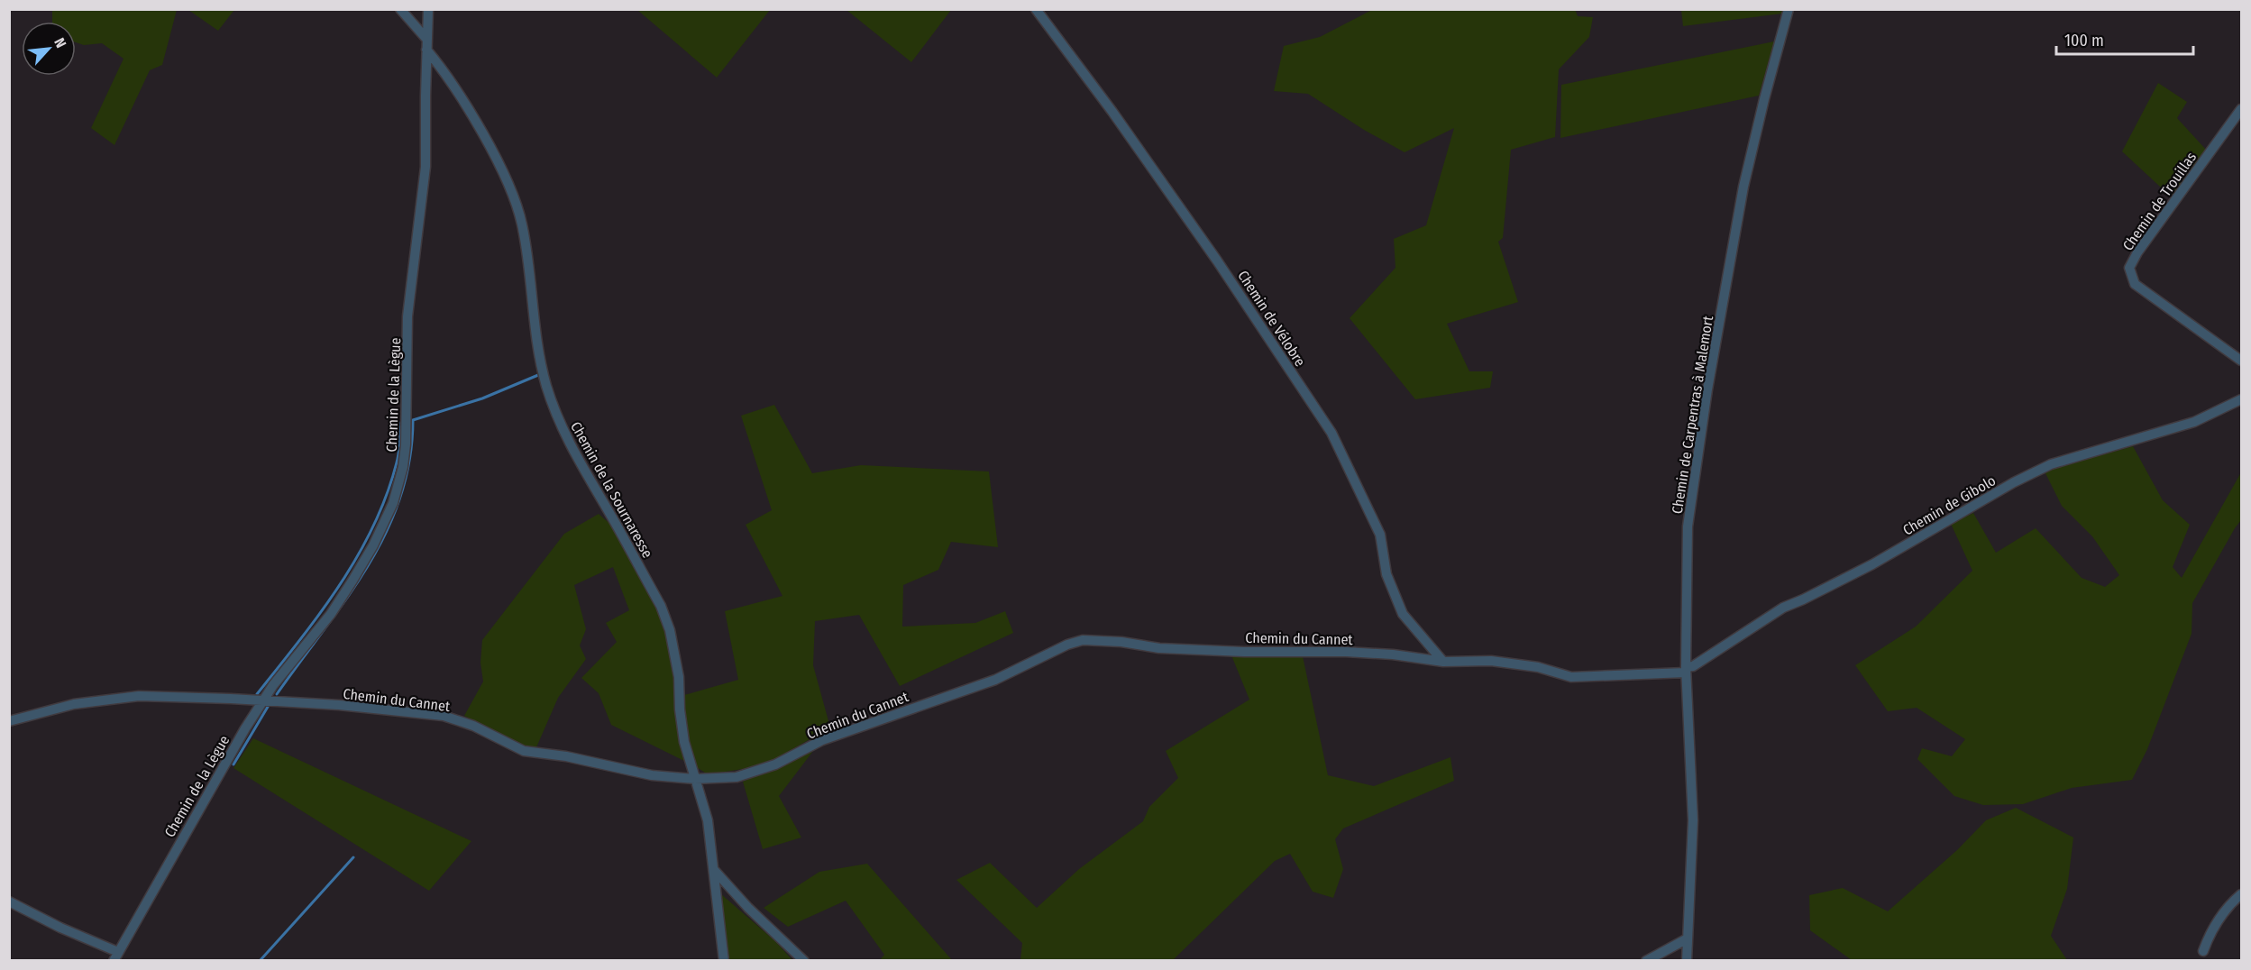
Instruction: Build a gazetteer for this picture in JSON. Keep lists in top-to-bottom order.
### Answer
{
  "streets": {
    "street": [
      "Chemin de Trouillas",
      "Chemin de Vélobre",
      "Chemin de la Lègue",
      "Chemin de Carpentras à Malemort",
      "Chemin de la Sournaresse",
      "Chemin de Gibolo",
      "Chemin du Cannet"
    ]
  },
  "crossings": [
    ["Chemin de Vélobre", "Chemin du Cannet"],
    ["Chemin de la Lègue", "Chemin de la Sournaresse"],
    ["Chemin de la Lègue", "Chemin du Cannet"],
    ["Chemin de Carpentras à Malemort", "Chemin de Gibolo"],
    ["Chemin de Carpentras à Malemort", "Chemin du Cannet"],
    ["Chemin de la Sournaresse", "Chemin du Cannet"],
    ["Chemin de Gibolo", "Chemin du Cannet"]
  ],
  "scale_bar": "100 m",
  "north": "top right"
}
